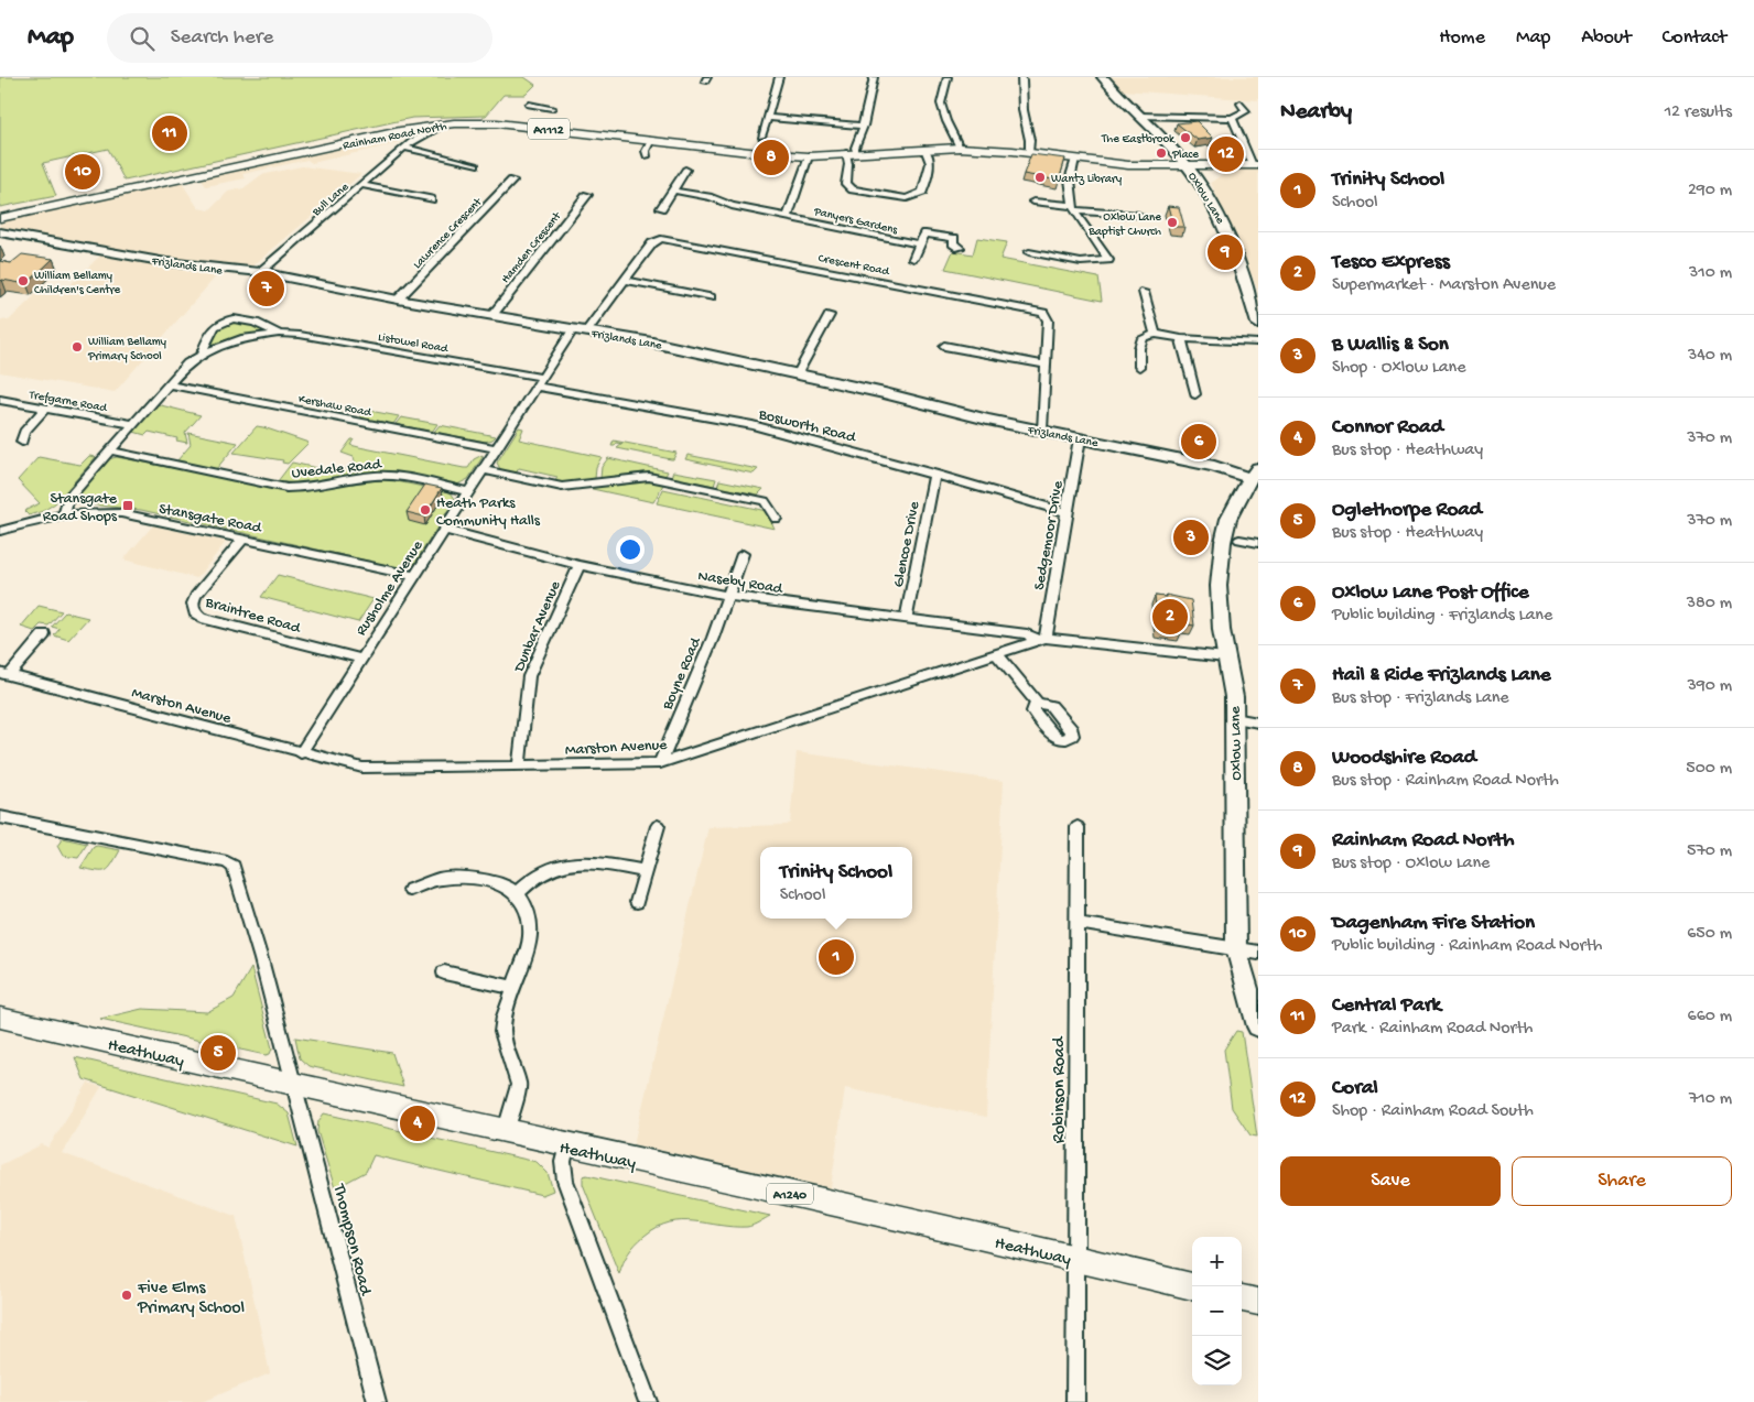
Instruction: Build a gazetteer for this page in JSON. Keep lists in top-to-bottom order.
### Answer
{
  "streets": {
    "main road": [
      "A1112",
      "Rainham Road North",
      "Heathway",
      "A1240"
    ],
    "street": [
      "Oxlow Lane",
      "Bull Lane",
      "Panyers Gardens",
      "Lawrence Crescent",
      "Hamden Crescent",
      "Crescent Road",
      "Frizlands Lane",
      "Listowel Road",
      "Trefgarne Road",
      "Kershaw Road",
      "Bosworth Road",
      "Uvedale Road",
      "Stansgate Road",
      "Sedgemoor Drive",
      "Glencoe Drive",
      "Naseby Road",
      "Rusholme Avenue",
      "Braintree Road",
      "Dunbar Avenue",
      "Boyne Road",
      "Marston Avenue",
      "Robinson Road",
      "Thompson Road"
    ]
  },
  "crossings": [
    ["A1112", "Rainham Road North"],
    ["A1112", "Oxlow Lane"],
    ["Rainham Road North", "Oxlow Lane"],
    ["Rainham Road North", "Bull Lane"],
    ["Rainham Road North", "Panyers Gardens"],
    ["Oxlow Lane", "Frizlands Lane"],
    ["Oxlow Lane", "Marston Avenue"],
    ["Bull Lane", "Frizlands Lane"],
    ["Lawrence Crescent", "Frizlands Lane"],
    ["Hamden Crescent", "Frizlands Lane"],
    ["Crescent Road", "Frizlands Lane"],
    ["Crescent Road", "Rusholme Avenue"],
    ["Frizlands Lane", "Sedgemoor Drive"],
    ["Frizlands Lane", "Rusholme Avenue"],
    ["Listowel Road", "Trefgarne Road"],
    ["Listowel Road", "Kershaw Road"],
    ["Listowel Road", "Bosworth Road"],
    ["Listowel Road", "Uvedale Road"],
    ["Listowel Road", "Stansgate Road"],
    ["Listowel Road", "Rusholme Avenue"],
    ["Kershaw Road", "Rusholme Avenue"],
    ["Bosworth Road", "Sedgemoor Drive"],
    ["Bosworth Road", "Glencoe Drive"],
    ["Bosworth Road", "Rusholme Avenue"],
    ["Uvedale Road", "Rusholme Avenue"],
    ["Stansgate Road", "Rusholme Avenue"],
    ["Stansgate Road", "Braintree Road"],
    ["Sedgemoor Drive", "Naseby Road"],
    ["Sedgemoor Drive", "Marston Avenue"],
    ["Glencoe Drive", "Naseby Road"],
    ["Naseby Road", "Rusholme Avenue"],
    ["Naseby Road", "Dunbar Avenue"],
    ["Naseby Road", "Boyne Road"],
    ["Naseby Road", "Marston Avenue"],
    ["Rusholme Avenue", "Braintree Road"],
    ["Rusholme Avenue", "Marston Avenue"],
    ["Dunbar Avenue", "Marston Avenue"],
    ["Boyne Road", "Marston Avenue"],
    ["Heathway", "Robinson Road"],
    ["Heathway", "Thompson Road"]
  ],
  "places": {
    "other": [
      "The Eastbrook",
      "Place",
      "Wantz Library",
      "Oxlow Lane Baptist Church",
      "William Bellamy Children's Centre",
      "William Bellamy Primary School",
      "Heath Parks Community Halls",
      "Five Elms Primary School"
    ],
    "transit": ["Stansgate Road Shops"]
  },
  "page": {
    "header": "Map",
    "search": "Search here",
    "nav": [
      "Home",
      "Map",
      "About",
      "Contact"
    ],
    "heading": ["Nearby", "12 results"],
    "pins": [
      "11",
      "12",
      "8",
      "10",
      "9",
      "7",
      "6",
      "3",
      "2",
      "1",
      "5",
      "4"
    ],
    "list": [
      {
        "mark": "1",
        "name": "Trinity School",
        "note": "School",
        "value": "290 m"
      },
      {
        "mark": "2",
        "name": "Tesco Express",
        "note": "Supermarket · Marston Avenue",
        "value": "310 m"
      },
      {
        "mark": "3",
        "name": "B Wallis & Son",
        "note": "Shop · Oxlow Lane",
        "value": "340 m"
      },
      {
        "mark": "4",
        "name": "Connor Road",
        "note": "Bus stop · Heathway",
        "value": "370 m"
      },
      {
        "mark": "5",
        "name": "Oglethorpe Road",
        "note": "Bus stop · Heathway",
        "value": "370 m"
      },
      {
        "mark": "6",
        "name": "Oxlow Lane Post Office",
        "note": "Public building · Frizlands Lane",
        "value": "380 m"
      },
      {
        "mark": "7",
        "name": "Hail & Ride Frizlands Lane",
        "note": "Bus stop · Frizlands Lane",
        "value": "390 m"
      },
      {
        "mark": "8",
        "name": "Woodshire Road",
        "note": "Bus stop · Rainham Road North",
        "value": "500 m"
      },
      {
        "mark": "9",
        "name": "Rainham Road North",
        "note": "Bus stop · Oxlow Lane",
        "value": "570 m"
      },
      {
        "mark": "10",
        "name": "Dagenham Fire Station",
        "note": "Public building · Rainham Road North",
        "value": "650 m"
      },
      {
        "mark": "11",
        "name": "Central Park",
        "note": "Park · Rainham Road North",
        "value": "660 m"
      },
      {
        "mark": "12",
        "name": "Coral",
        "note": "Shop · Rainham Road South",
        "value": "710 m"
      }
    ],
    "popup": ["Trinity School", "School"],
    "buttons": ["Save", "Share"],
    "map_buttons": ["+", "−"]
  }
}
